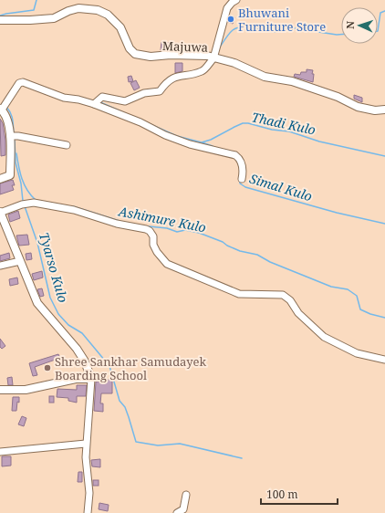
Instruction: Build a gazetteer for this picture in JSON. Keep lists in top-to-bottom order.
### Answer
{
  "streets": {
    "street": ["Majuwa"]
  },
  "water": [
    "Thadi Kulo",
    "Simal Kulo",
    "Ashimure Kulo",
    "Tyarso Kulo"
  ],
  "places": ["Bhuwani Furniture Store", "Shree Sankhar Samudayek Boarding School"],
  "scale_bar": "100 m",
  "north": "left"
}
